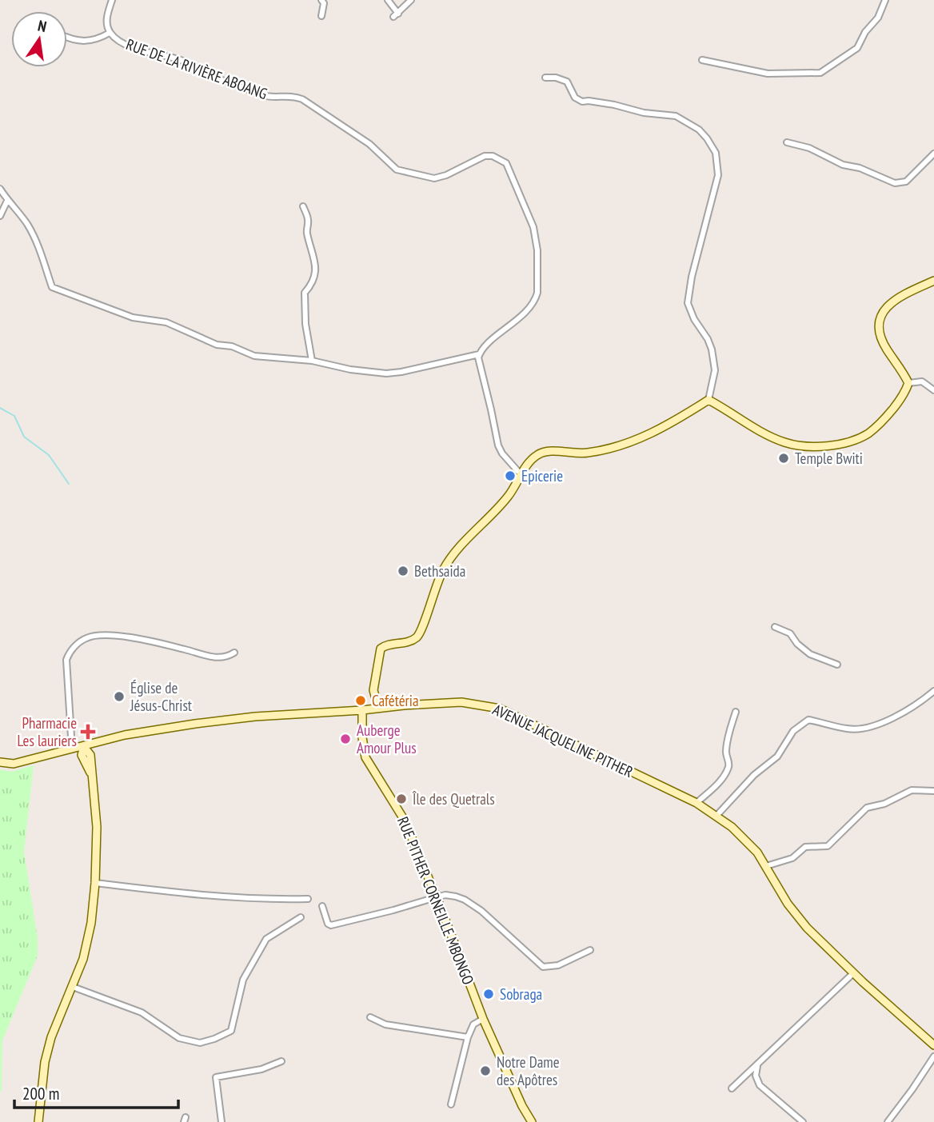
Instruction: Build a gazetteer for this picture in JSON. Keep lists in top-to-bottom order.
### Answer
{
  "streets": {
    "street": ["RUE DE LA RIVIÈRE ABOANG", "AVENUE JACQUELINE PITHER", "RUE PITHER CORNEILLE MBONGO"]
  },
  "crossings": [
    ["AVENUE JACQUELINE PITHER", "RUE PITHER CORNEILLE MBONGO"]
  ],
  "places": {
    "other": [
      "Temple Bwiti",
      "Epicerie",
      "Bethsaida",
      "Église de Jésus-Christ",
      "Cafétéria",
      "Auberge Amour Plus",
      "Île des Quetrals",
      "Sobraga",
      "Notre Dame des Apôtres"
    ],
    "health": ["Pharmacie Les lauriers"]
  },
  "scale_bar": "200 m",
  "north": "top"
}
